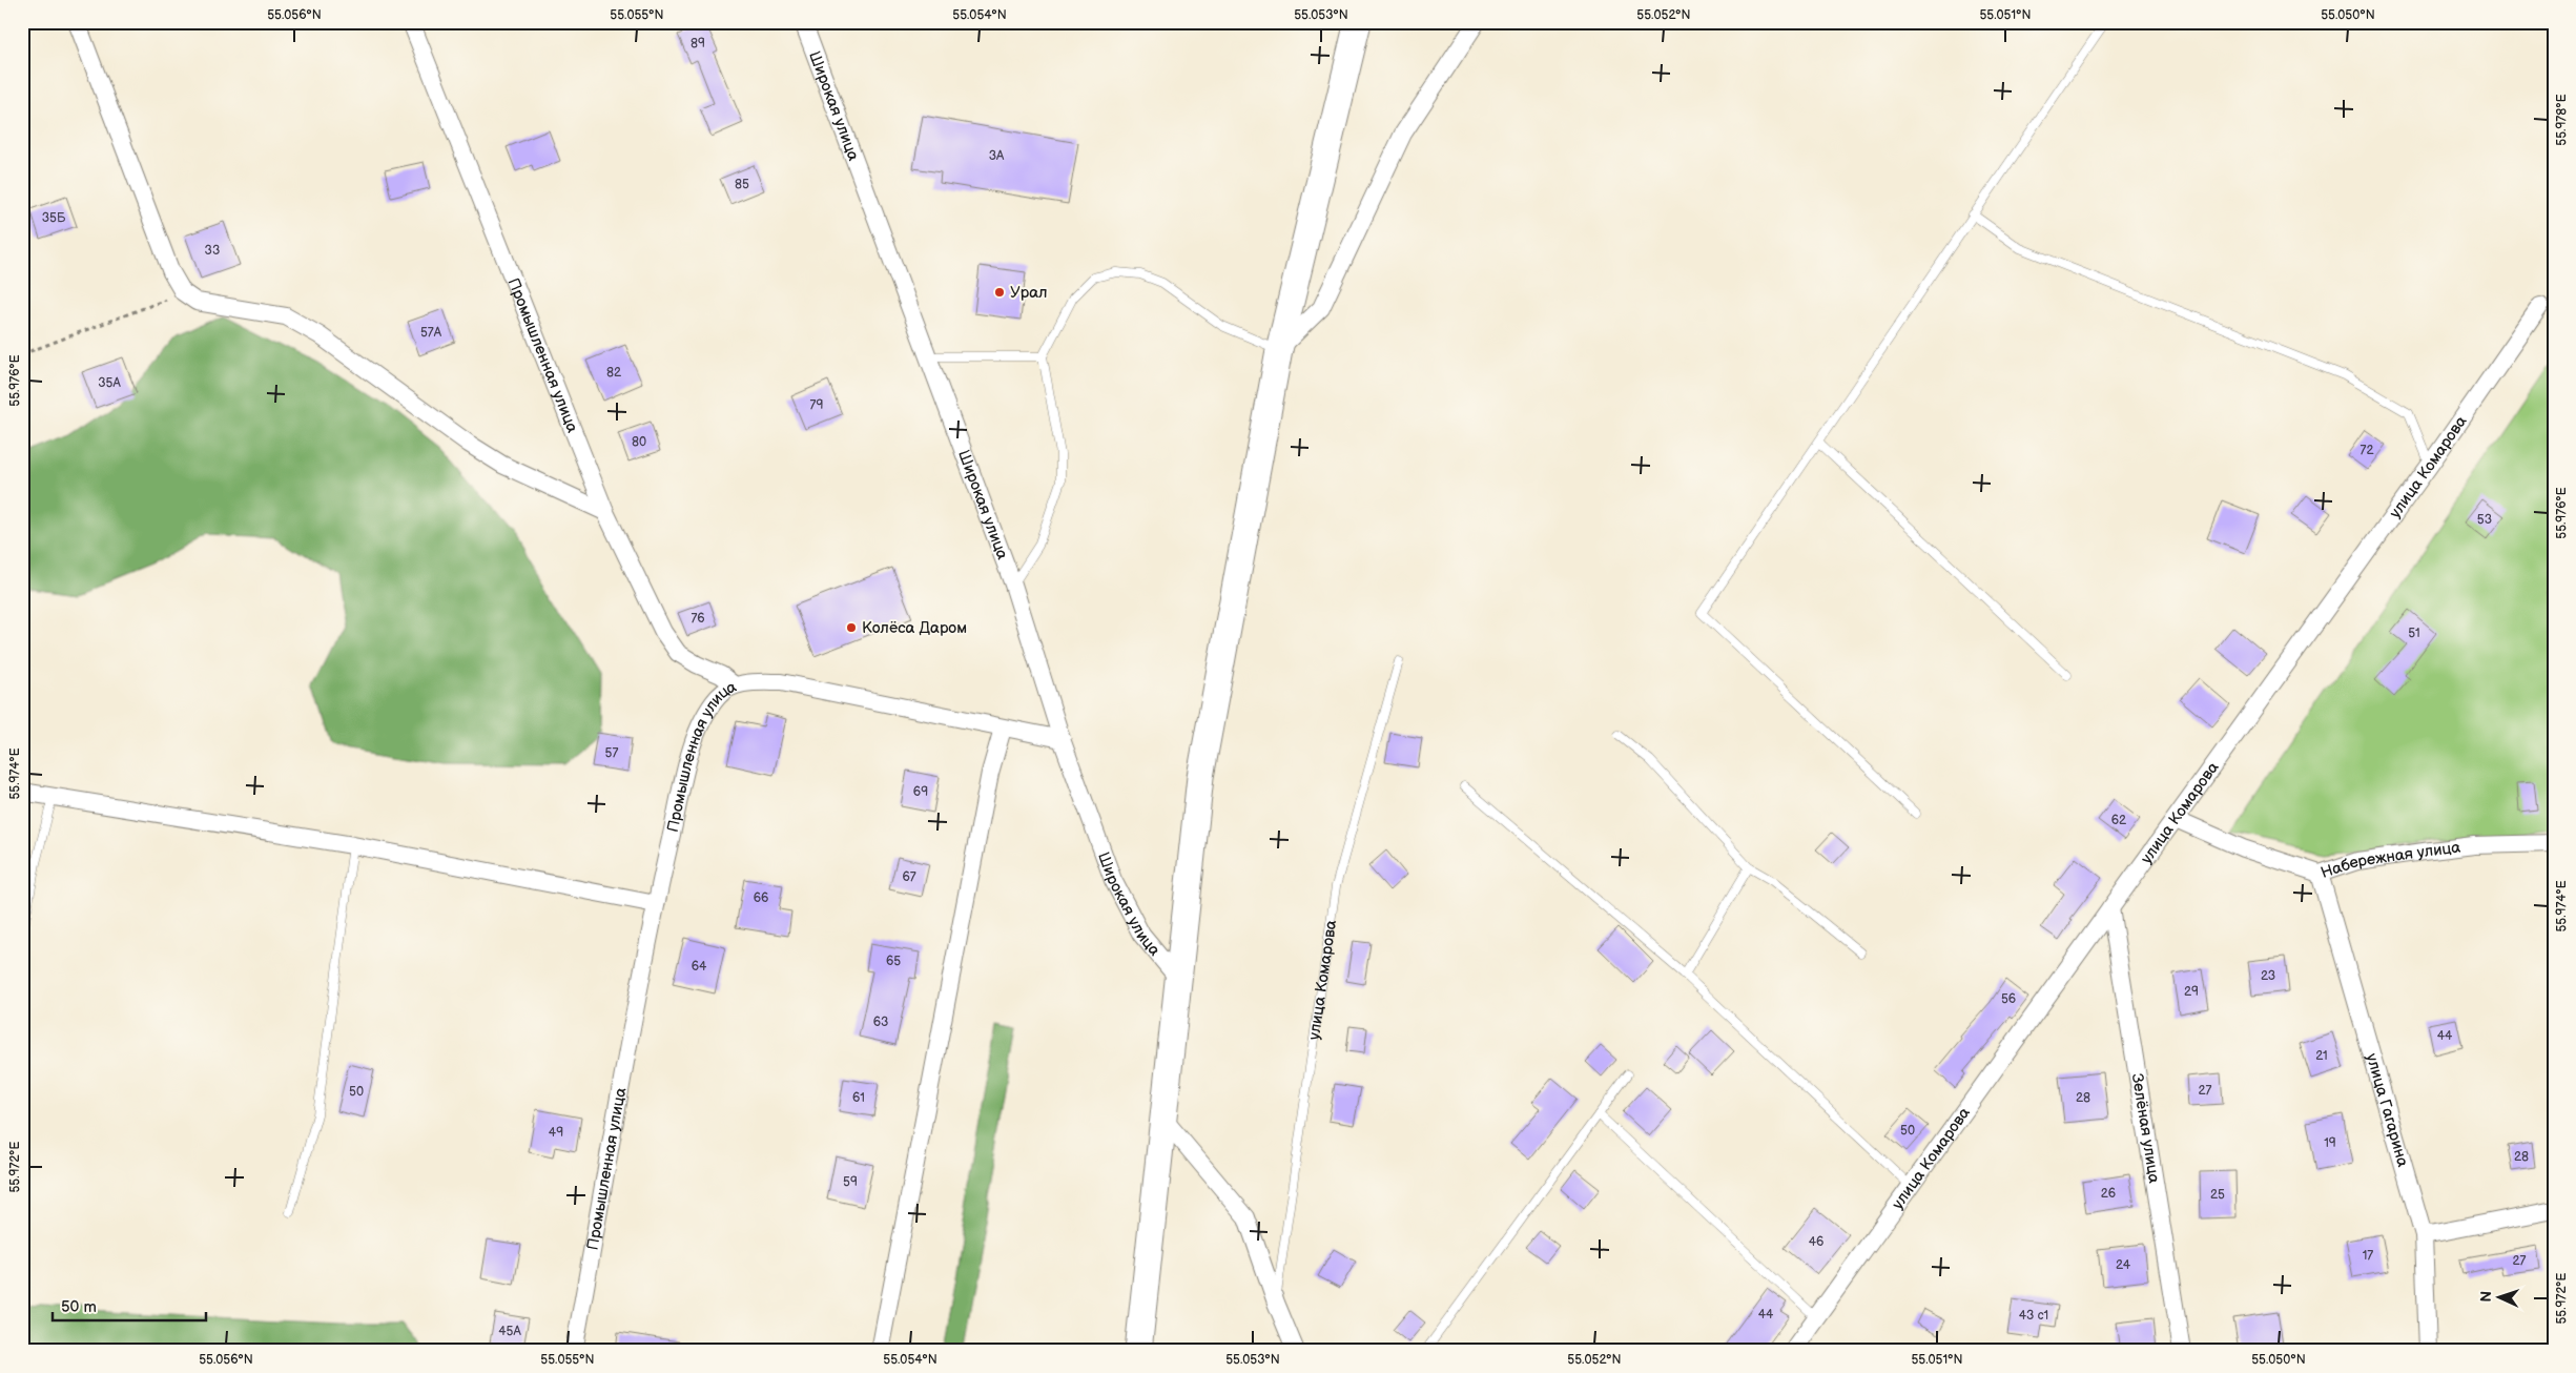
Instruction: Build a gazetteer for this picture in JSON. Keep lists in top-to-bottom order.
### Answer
{
  "streets": {
    "street": [
      "Широкая улица",
      "Промышленная улица",
      "улица Комарова",
      "Набережная улица",
      "улица Гагарина",
      "Зелёная улица"
    ]
  },
  "crossings": [
    ["улица Комарова", "Набережная улица"],
    ["улица Комарова", "Зелёная улица"],
    ["Набережная улица", "улица Гагарина"]
  ],
  "places": ["Урал", "Колёса Даром"],
  "house_numbers": [
    "89",
    "3А",
    "85",
    "35Б",
    "33",
    "57А",
    "82",
    "35А",
    "79",
    "80",
    "72",
    "53",
    "76",
    "51",
    "57",
    "69",
    "62",
    "67",
    "66",
    "65",
    "64",
    "23",
    "29",
    "56",
    "63",
    "44",
    "21",
    "27",
    "50",
    "61",
    "28",
    "50",
    "49",
    "19",
    "28",
    "59",
    "26",
    "25",
    "46",
    "17",
    "27",
    "24",
    "44",
    "43 с1",
    "45А"
  ],
  "scale_bar": "50 m",
  "north": "left",
  "coordinates": [
    "55.056°N",
    "55.055°N",
    "55.054°N",
    "55.053°N",
    "55.052°N",
    "55.051°N",
    "55.050°N",
    "55.978°E",
    "55.976°E",
    "55.974°E",
    "55.972°E"
  ]
}
